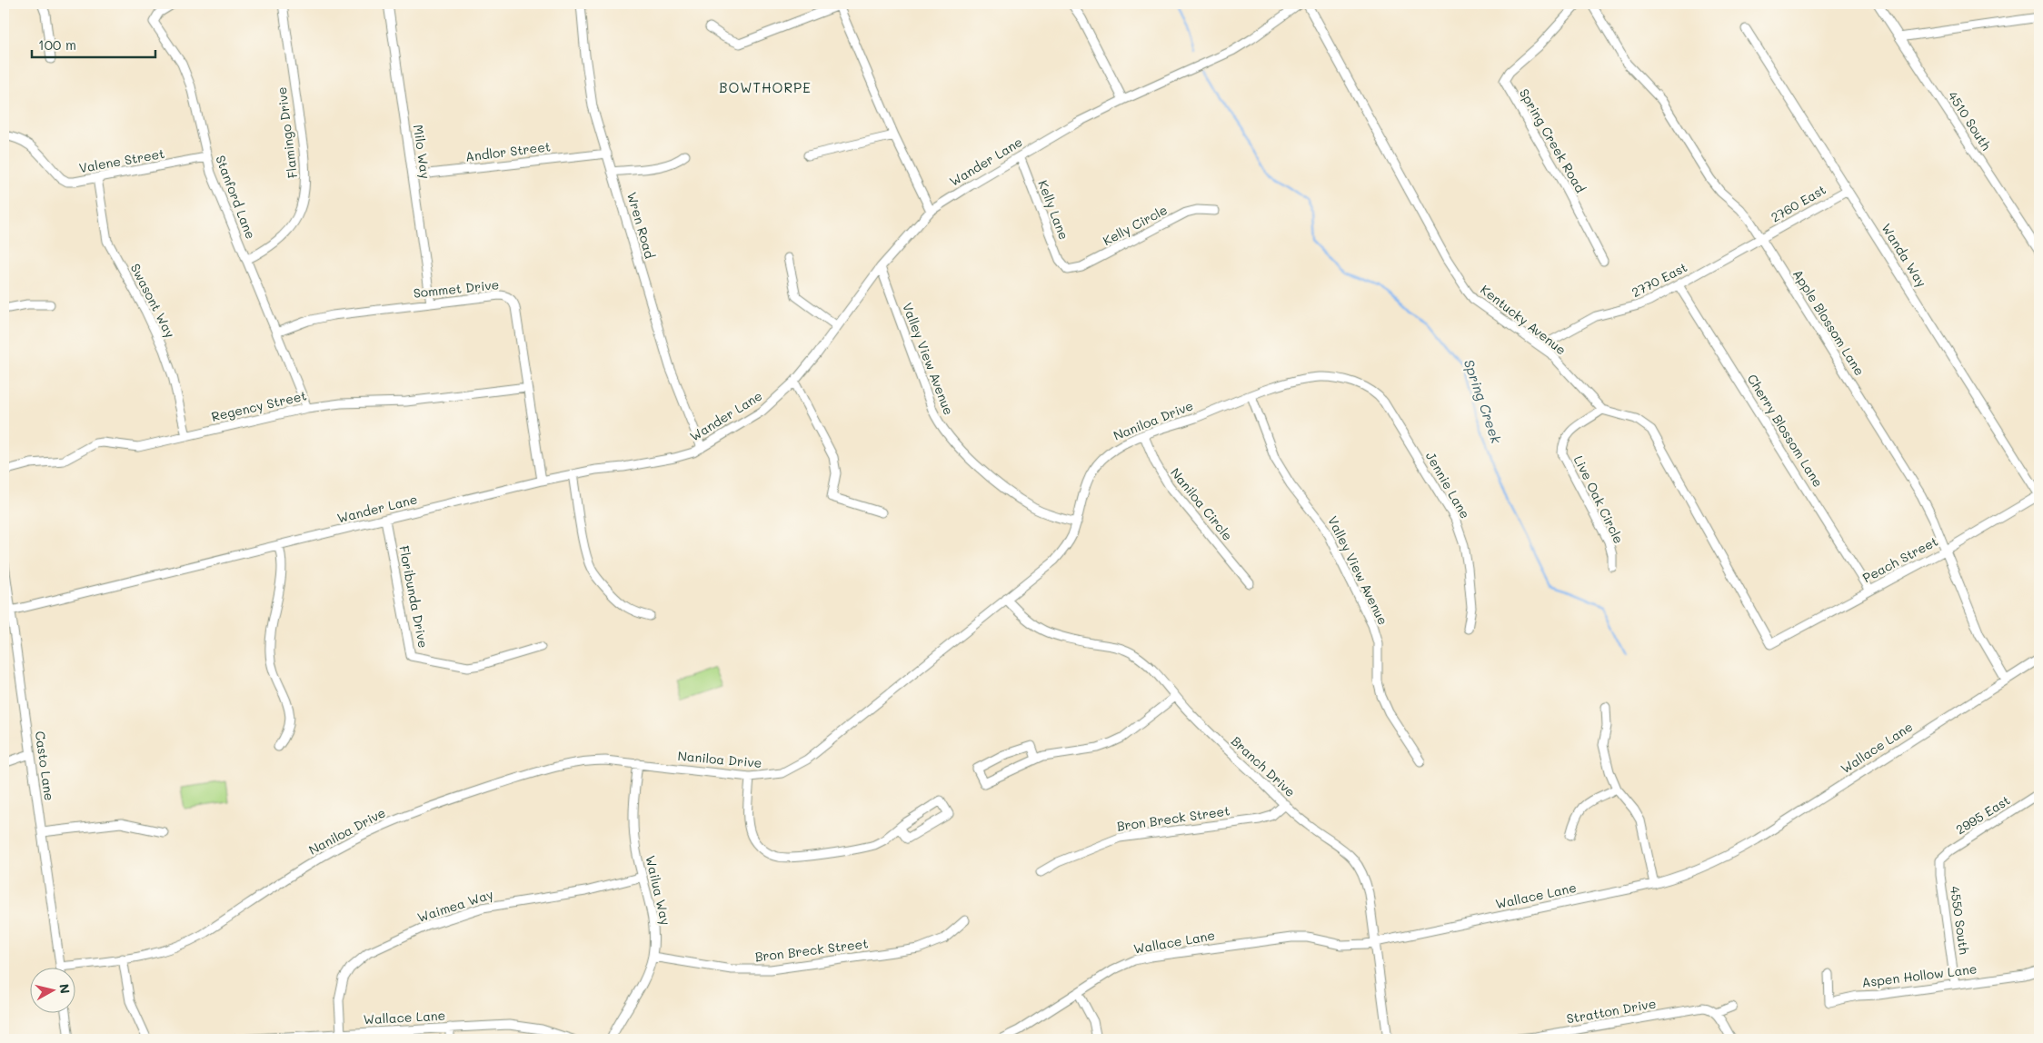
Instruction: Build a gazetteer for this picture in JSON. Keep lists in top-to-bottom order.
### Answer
{
  "streets": {
    "street": [
      "4510 South",
      "Flamingo Drive",
      "Spring Creek Road",
      "Milo Way",
      "Andlor Street",
      "Valene Street",
      "Wander Lane",
      "Stanford Lane",
      "2760 East",
      "Kelly Lane",
      "Wren Road",
      "Kelly Circle",
      "Wanda Way",
      "2770 East",
      "Sommet Drive",
      "Swasont Way",
      "Kentucky Avenue",
      "Apple Blossom Lane",
      "Valley View Avenue",
      "Regency Street",
      "Naniloa Drive",
      "Cherry Blossom Lane",
      "Jennie Lane",
      "Live Oak Circle",
      "Naniloa Circle",
      "Peach Street",
      "Floribunda Drive",
      "Wallace Lane",
      "Casto Lane",
      "Branch Drive",
      "2995 East",
      "Bron Breck Street",
      "Wailua Way",
      "Waimea Way",
      "4550 South",
      "Aspen Hollow Lane",
      "Stratton Drive"
    ]
  },
  "crossings": [
    ["Flamingo Drive", "Stanford Lane"],
    ["Milo Way", "Andlor Street"],
    ["Milo Way", "Sommet Drive"],
    ["Andlor Street", "Wren Road"],
    ["Valene Street", "Stanford Lane"],
    ["Valene Street", "Swasont Way"],
    ["Wander Lane", "Kelly Lane"],
    ["Wander Lane", "Wren Road"],
    ["Wander Lane", "Sommet Drive"],
    ["Wander Lane", "Valley View Avenue"],
    ["Wander Lane", "Floribunda Drive"],
    ["Wander Lane", "Casto Lane"],
    ["Stanford Lane", "Sommet Drive"],
    ["Stanford Lane", "Regency Street"],
    ["2760 East", "Wanda Way"],
    ["2760 East", "2770 East"],
    ["2760 East", "Apple Blossom Lane"],
    ["Kelly Lane", "Kelly Circle"],
    ["Wanda Way", "Peach Street"],
    ["2770 East", "Kentucky Avenue"],
    ["2770 East", "Apple Blossom Lane"],
    ["2770 East", "Cherry Blossom Lane"],
    ["Sommet Drive", "Regency Street"],
    ["Swasont Way", "Regency Street"],
    ["Kentucky Avenue", "Live Oak Circle"],
    ["Kentucky Avenue", "Peach Street"],
    ["Apple Blossom Lane", "Peach Street"],
    ["Apple Blossom Lane", "Wallace Lane"],
    ["Valley View Avenue", "Naniloa Drive"],
    ["Naniloa Drive", "Jennie Lane"],
    ["Naniloa Drive", "Naniloa Circle"],
    ["Naniloa Drive", "Casto Lane"],
    ["Naniloa Drive", "Branch Drive"],
    ["Naniloa Drive", "Wailua Way"],
    ["Cherry Blossom Lane", "Peach Street"],
    ["Live Oak Circle", "Peach Street"],
    ["Wallace Lane", "Branch Drive"],
    ["Wallace Lane", "Waimea Way"],
    ["Branch Drive", "Bron Breck Street"],
    ["2995 East", "4550 South"],
    ["Bron Breck Street", "Wailua Way"],
    ["Wailua Way", "Waimea Way"],
    ["4550 South", "Aspen Hollow Lane"]
  ],
  "districts": ["BOWTHORPE"],
  "water": ["Spring Creek"],
  "scale_bar": "100 m",
  "north": "right"
}
